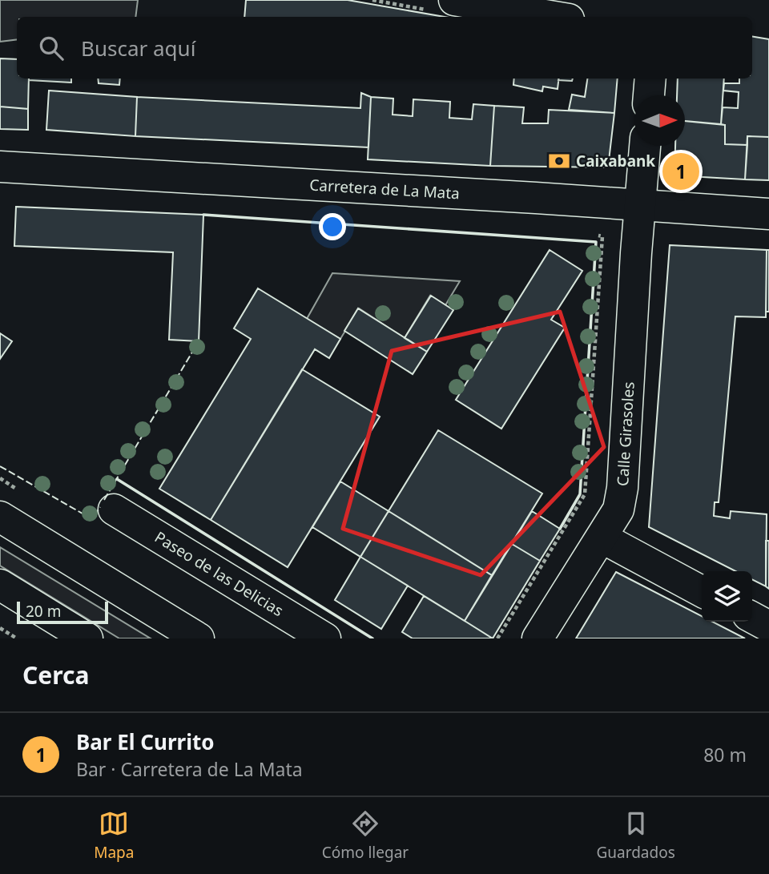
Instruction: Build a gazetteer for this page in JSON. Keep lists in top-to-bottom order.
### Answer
{
  "streets": {
    "street": ["Carretera de La Mata", "Calle Girasoles", "Paseo de las Delicias"]
  },
  "crossings": [
    ["Carretera de La Mata", "Calle Girasoles"]
  ],
  "places": {
    "bank": ["Caixabank"]
  },
  "scale_bar": "20 m",
  "north": "right",
  "page": {
    "search": "Buscar aquí",
    "pins": "1",
    "scale": "20 m",
    "heading": "Cerca",
    "list": [
      {
        "mark": "1",
        "name": "Bar El Currito",
        "note": "Bar · Carretera de La Mata",
        "value": "80 m"
      }
    ],
    "nav": ["Mapa", "Cómo llegar", "Guardados"]
  }
}
